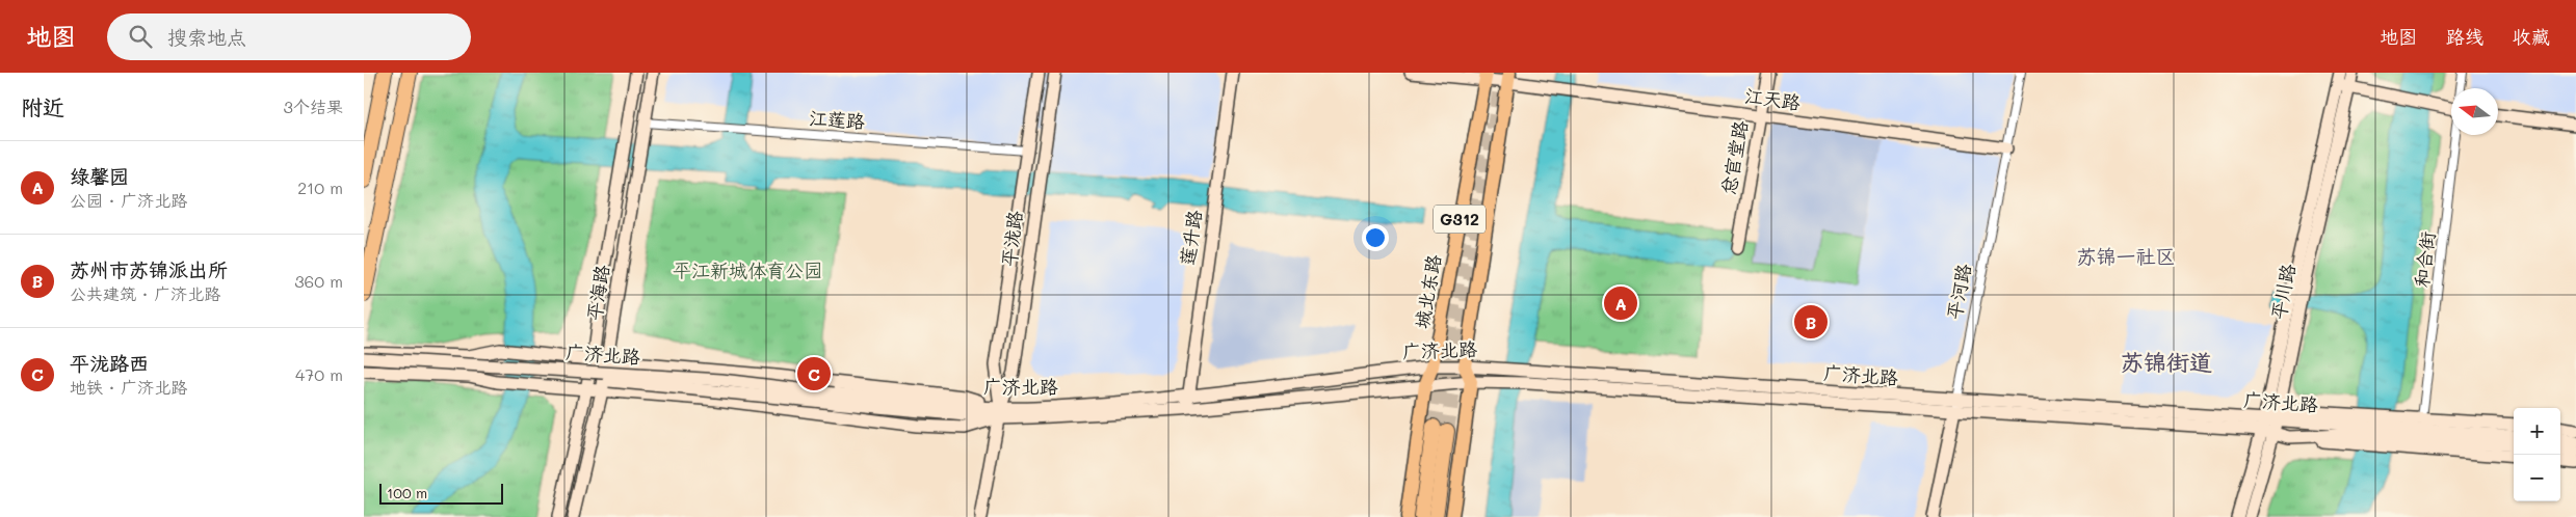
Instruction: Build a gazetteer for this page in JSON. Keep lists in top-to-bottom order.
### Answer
{
  "streets": {
    "main road": [
      "江天路",
      "总官堂路",
      "G312",
      "莲升路",
      "平泷路",
      "城北东路",
      "平河路",
      "平川路",
      "平海路",
      "广济北路"
    ],
    "street": ["江莲路", "和合街"]
  },
  "crossings": [
    ["江天路", "总官堂路"],
    ["江天路", "G312"],
    ["江天路", "城北东路"],
    ["江天路", "平河路"],
    ["江莲路", "平泷路"],
    ["江莲路", "平海路"],
    ["G312", "广济北路"],
    ["莲升路", "广济北路"],
    ["平泷路", "广济北路"],
    ["城北东路", "广济北路"],
    ["平河路", "广济北路"],
    ["平川路", "广济北路"]
  ],
  "districts": ["苏锦一社区", "苏锦街道"],
  "parks": ["平江新城体育公园"],
  "scale_bar": "100 m",
  "north": "left",
  "page": {
    "header": "地图",
    "search": "搜索地点",
    "nav": ["地图", "路线", "收藏"],
    "heading": ["附近", "3个结果"],
    "list": [
      {
        "mark": "A",
        "name": "绿馨园",
        "note": "公园 · 广济北路",
        "value": "210 m"
      },
      {
        "mark": "B",
        "name": "苏州市苏锦派出所",
        "note": "公共建筑 · 广济北路",
        "value": "360 m"
      },
      {
        "mark": "C",
        "name": "平泷路西",
        "note": "地铁 · 广济北路",
        "value": "470 m"
      }
    ],
    "pins": ["A", "B", "C"],
    "map_buttons": ["+", "−"],
    "scale": "100 m"
  }
}
